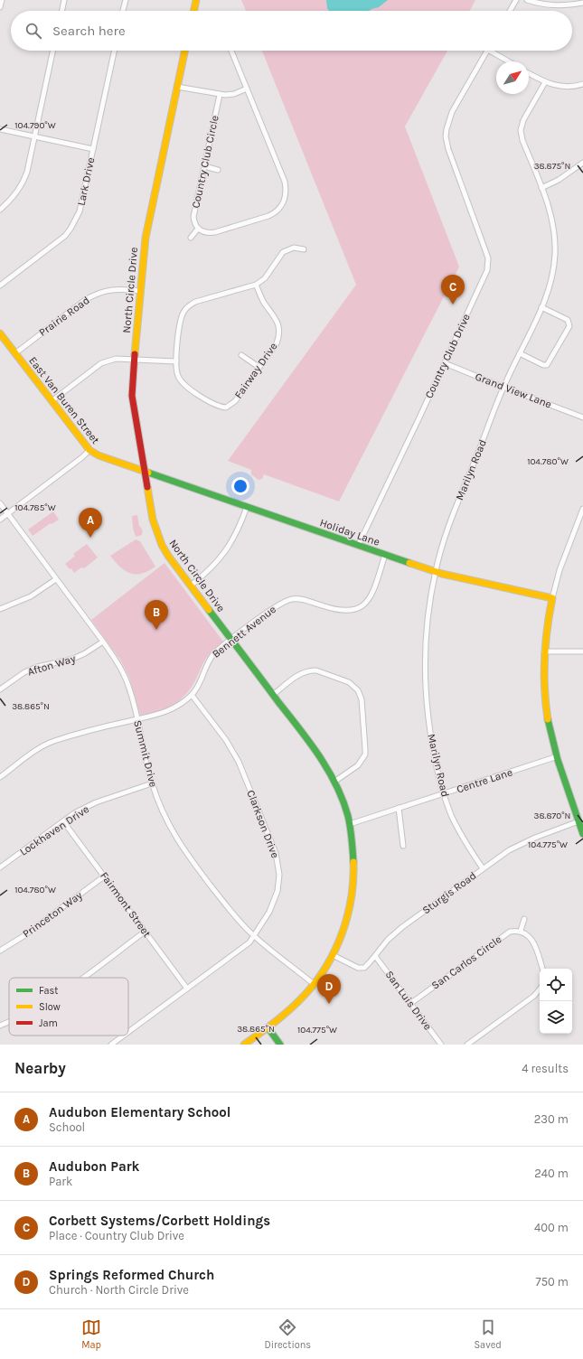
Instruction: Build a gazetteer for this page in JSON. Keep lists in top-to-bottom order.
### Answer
{
  "streets": {
    "main road": ["North Circle Drive", "East Van Buren Street", "Holiday Lane"],
    "street": [
      "Country Club Circle",
      "Lark Drive",
      "Prairie Road",
      "Country Club Drive",
      "Fairway Drive",
      "Grand View Lane",
      "Marilyn Road",
      "Bennett Avenue",
      "Afton Way",
      "Summit Drive",
      "Centre Lane",
      "Clarkson Drive",
      "Lockhaven Drive",
      "Sturgis Road",
      "Fairmont Street",
      "Princeton Way",
      "San Carlos Circle",
      "San Luis Drive"
    ]
  },
  "crossings": [
    ["North Circle Drive", "Prairie Road"],
    ["North Circle Drive", "East Van Buren Street"],
    ["North Circle Drive", "Holiday Lane"],
    ["North Circle Drive", "Bennett Avenue"],
    ["North Circle Drive", "Summit Drive"],
    ["North Circle Drive", "Centre Lane"],
    ["North Circle Drive", "Sturgis Road"],
    ["Prairie Road", "East Van Buren Street"],
    ["Country Club Drive", "Grand View Lane"],
    ["Country Club Drive", "Holiday Lane"],
    ["Grand View Lane", "Marilyn Road"],
    ["East Van Buren Street", "Holiday Lane"],
    ["Marilyn Road", "Holiday Lane"],
    ["Marilyn Road", "Centre Lane"],
    ["Marilyn Road", "Sturgis Road"],
    ["Holiday Lane", "Bennett Avenue"],
    ["Bennett Avenue", "Summit Drive"],
    ["Bennett Avenue", "Clarkson Drive"],
    ["Afton Way", "Summit Drive"],
    ["Summit Drive", "Clarkson Drive"],
    ["Summit Drive", "Lockhaven Drive"],
    ["Clarkson Drive", "Fairmont Street"],
    ["Lockhaven Drive", "Fairmont Street"],
    ["Sturgis Road", "San Luis Drive"],
    ["Fairmont Street", "Princeton Way"],
    ["San Carlos Circle", "San Luis Drive"]
  ],
  "legend": ["Fast", "Slow", "Jam"],
  "north": "top right",
  "page": {
    "search": "Search here",
    "pins": [
      "C",
      "A",
      "B",
      "D"
    ],
    "heading": ["Nearby", "4 results"],
    "list": [
      {
        "mark": "A",
        "name": "Audubon Elementary School",
        "note": "School",
        "value": "230 m"
      },
      {
        "mark": "B",
        "name": "Audubon Park",
        "note": "Park",
        "value": "240 m"
      },
      {
        "mark": "C",
        "name": "Corbett Systems/Corbett Holdings",
        "note": "Place · Country Club Drive",
        "value": "400 m"
      },
      {
        "mark": "D",
        "name": "Springs Reformed Church",
        "note": "Church · North Circle Drive",
        "value": "750 m"
      }
    ],
    "nav": ["Map", "Directions", "Saved"]
  },
  "coordinates": [
    "104.790°W",
    "38.875°N",
    "104.780°W",
    "104.785°W",
    "38.865°N",
    "38.870°N",
    "104.775°W"
  ]
}
